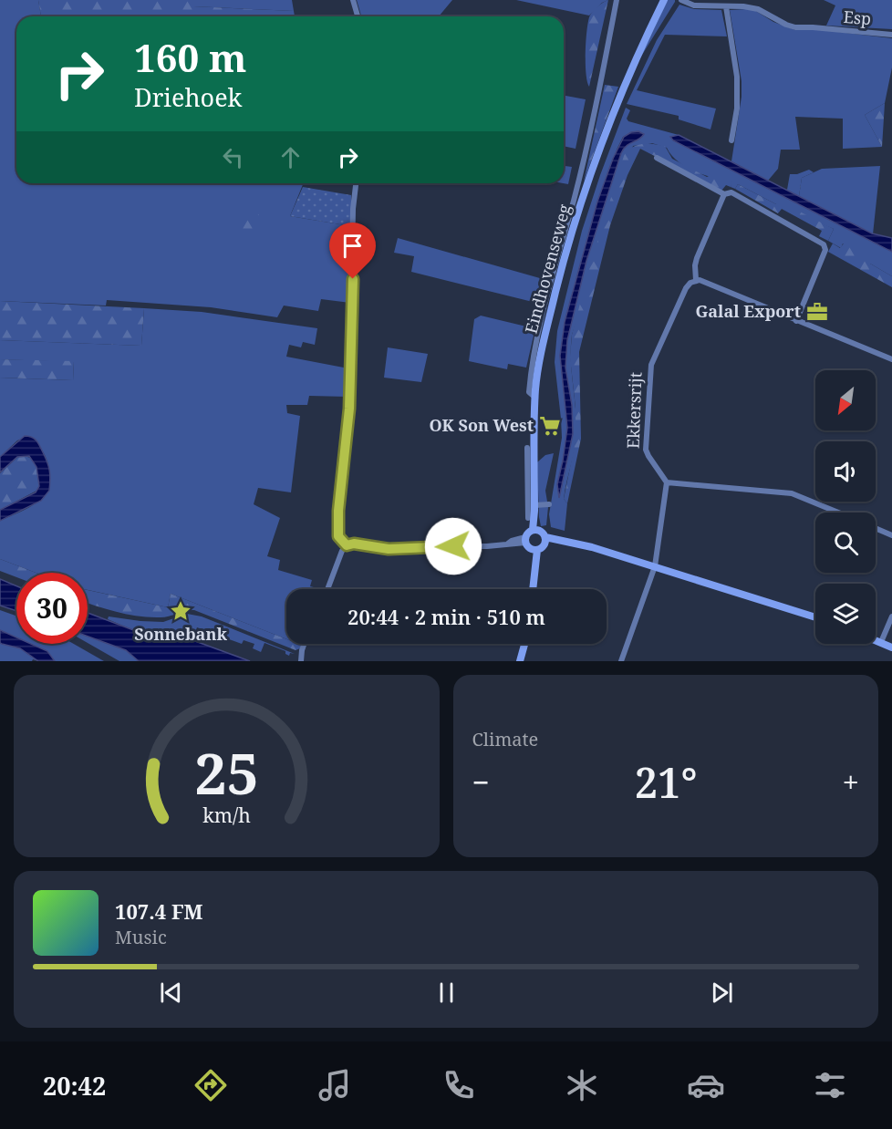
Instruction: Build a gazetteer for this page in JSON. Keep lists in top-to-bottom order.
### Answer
{
  "streets": {
    "main road": ["Eindhovenseweg"],
    "street": ["Esp", "Ekkersrijt"]
  },
  "places": {
    "office": ["Galal Export"],
    "supermarket": ["OK Son West"],
    "place": ["Sonnebank"]
  },
  "north": "bottom left",
  "page": {
    "turn": ["160 m", "Driehoek"],
    "limit": "30",
    "trip": "20:44 · 2 min · 510 m",
    "tile": "Climate",
    "heat": ["−", "21°", "+"],
    "song": ["107.4 FM", "Music"],
    "tabs": "20:42",
    "gauge": ["25", "km/h"]
  }
}
